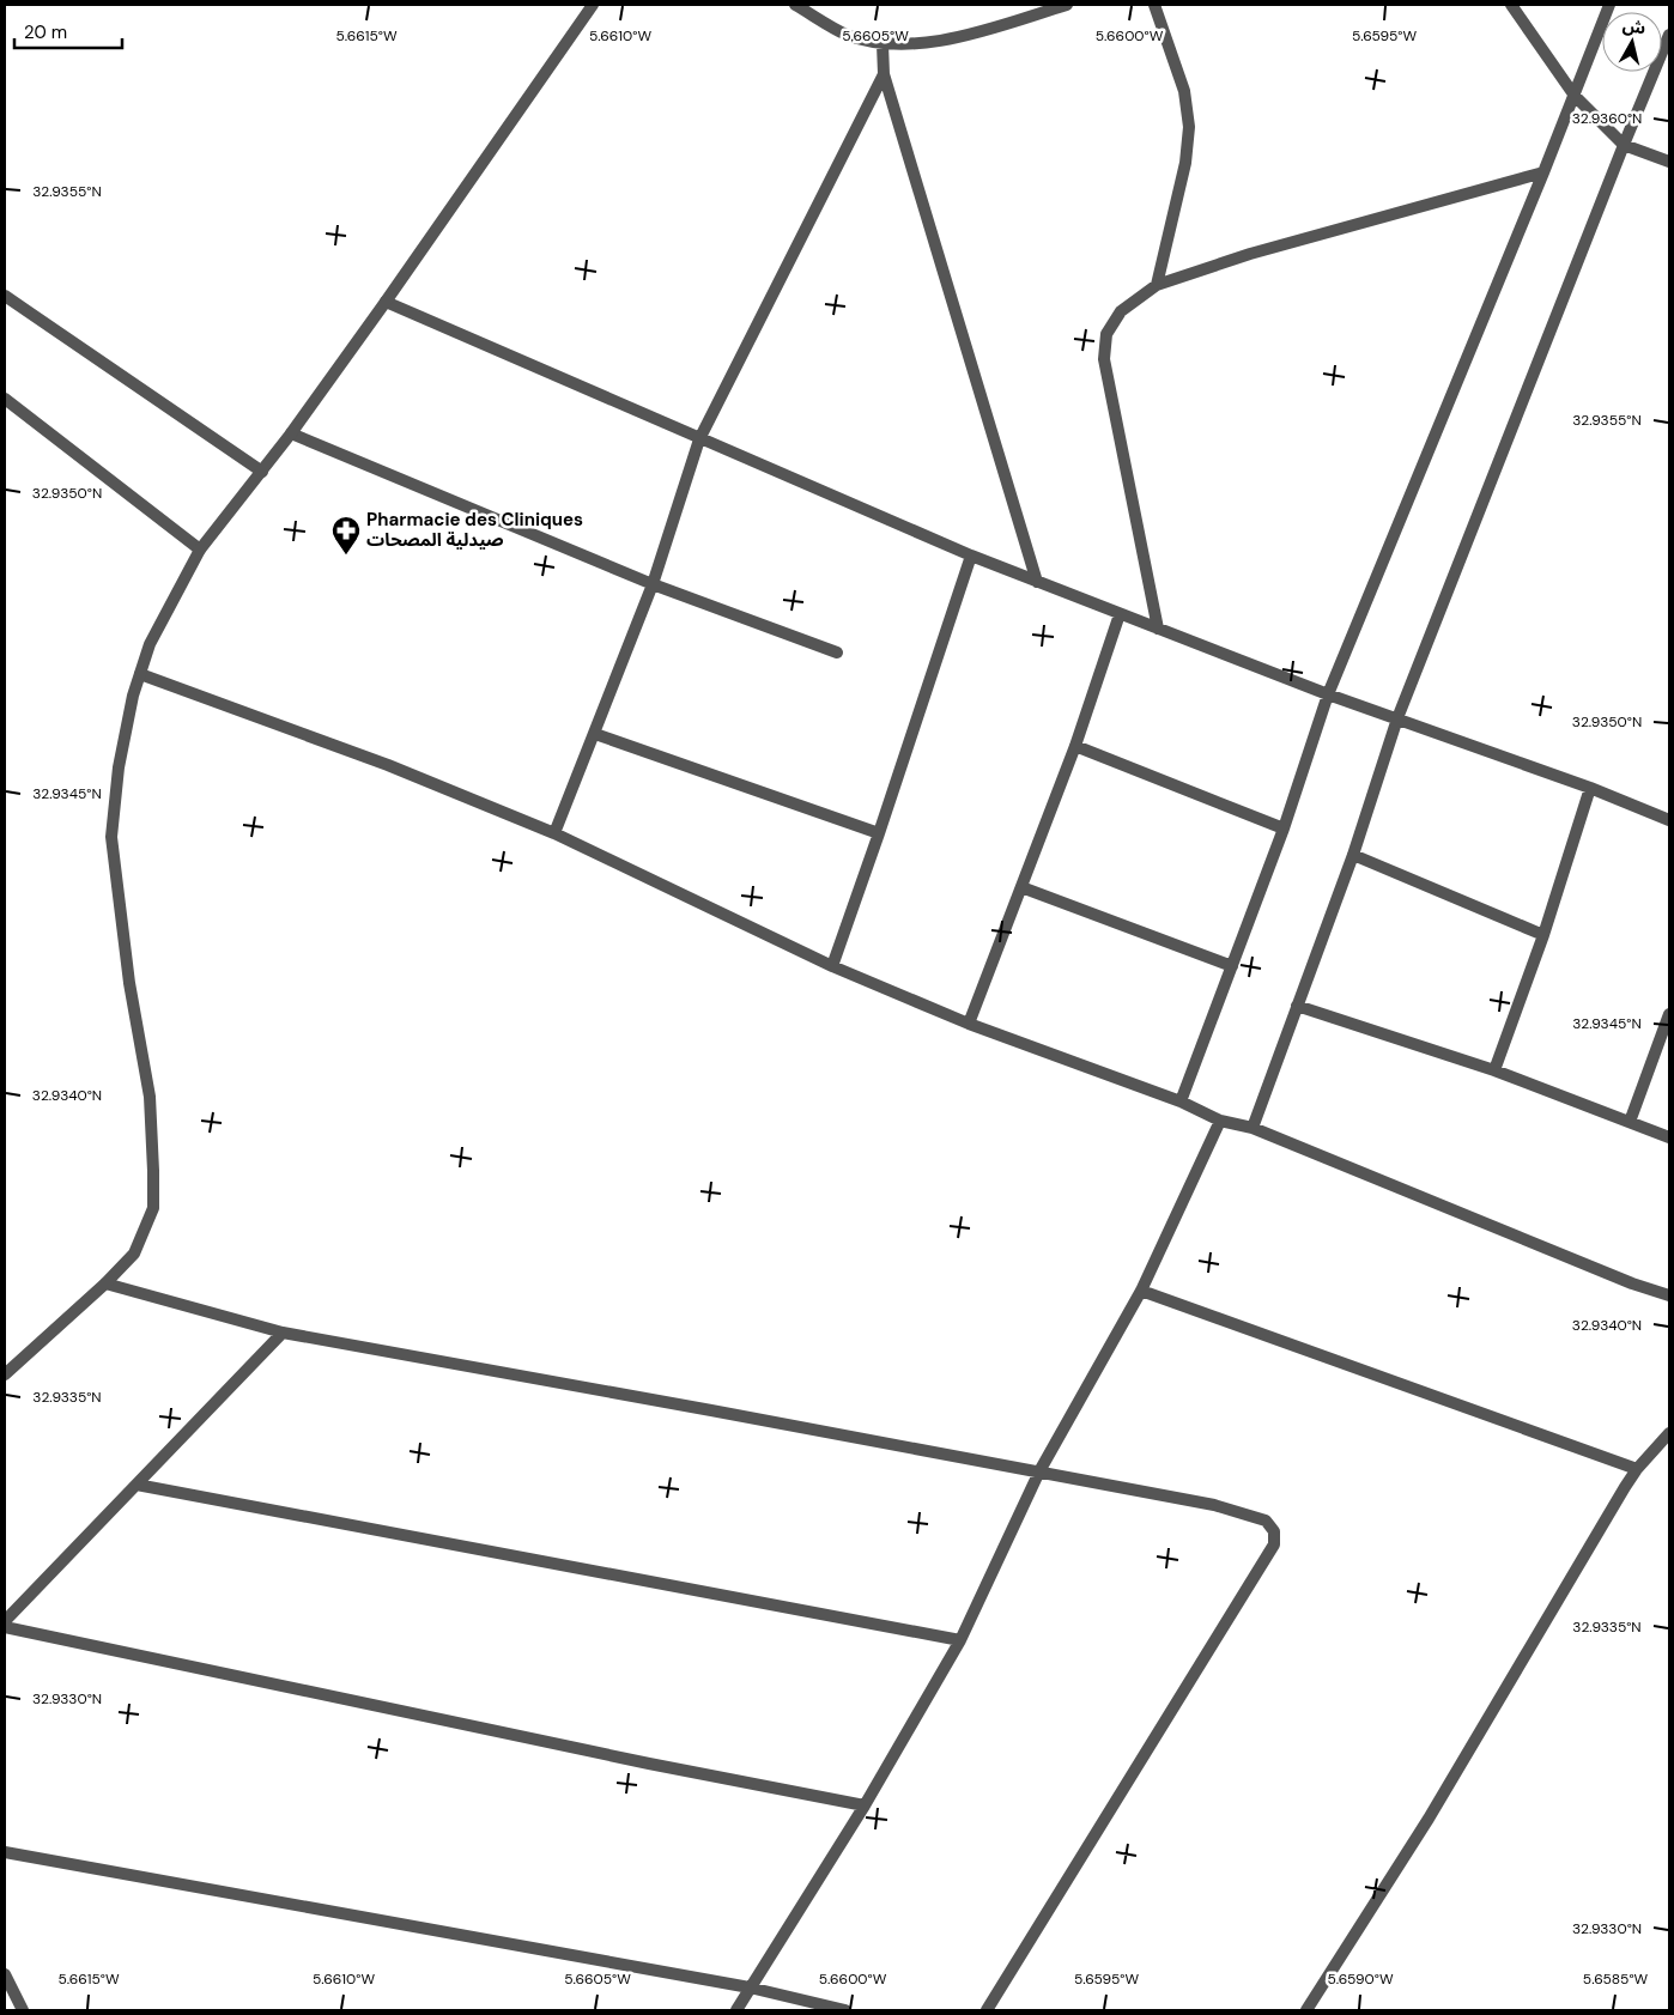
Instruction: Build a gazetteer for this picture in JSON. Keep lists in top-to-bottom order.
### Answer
{
  "places": {
    "pharmacy": ["Pharmacie des Cliniques صيدلية المصحات"]
  },
  "scale_bar": "20 m",
  "north": "top",
  "coordinates": [
    "5.6615°W",
    "5.6610°W",
    "5.6605°W",
    "5.6600°W",
    "5.6595°W",
    "32.9360°N",
    "32.9355°N",
    "32.9350°N",
    "32.9345°N",
    "32.9340°N",
    "32.9335°N",
    "32.9330°N",
    "5.6590°W",
    "5.6585°W"
  ]
}
